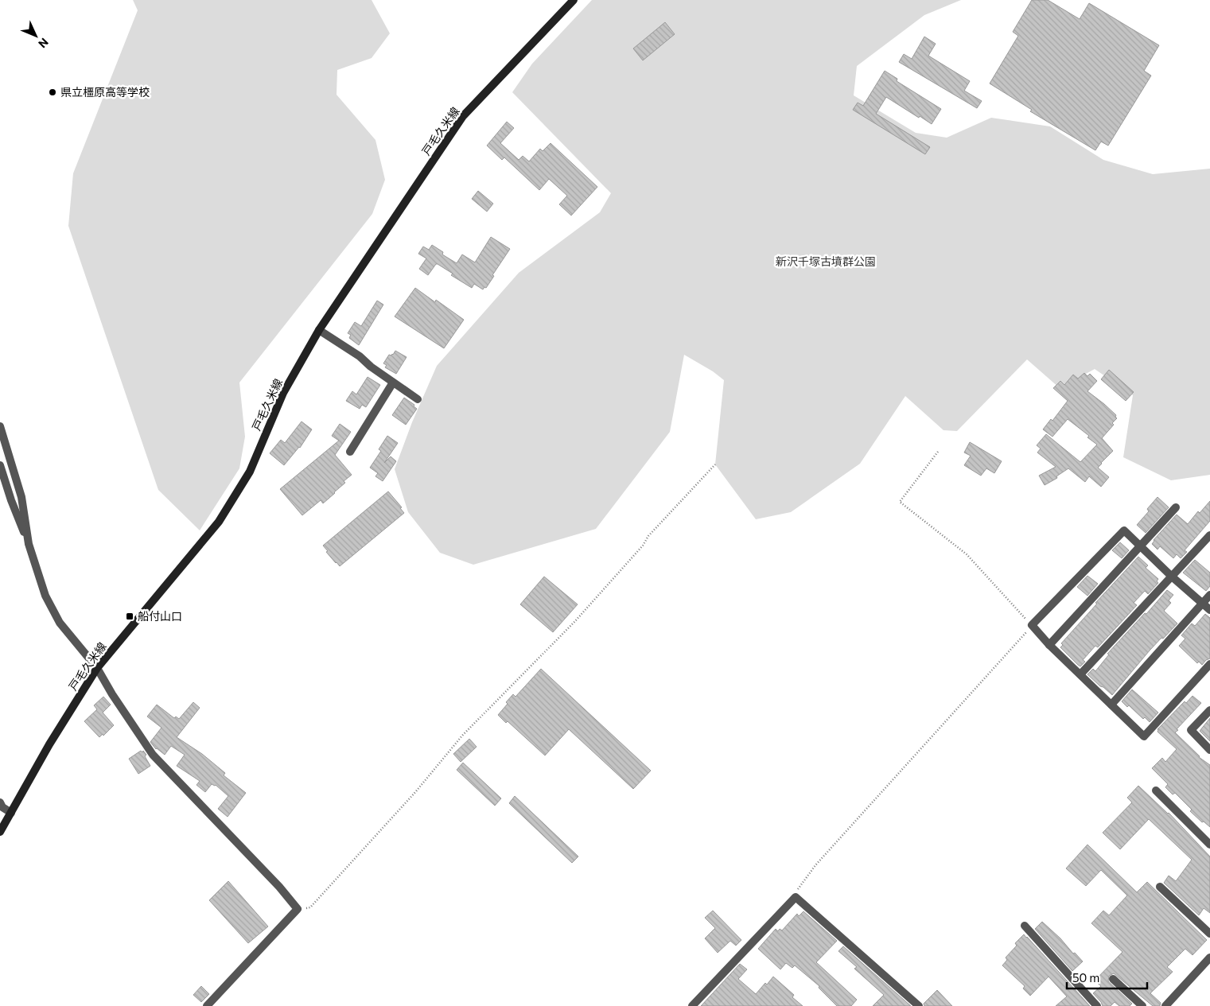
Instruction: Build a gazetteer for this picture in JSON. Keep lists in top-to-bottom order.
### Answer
{
  "streets": {
    "main road": ["戸毛久米線"]
  },
  "parks": ["新沢千塚古墳群公園"],
  "places": {
    "other": ["県立橿原高等学校"],
    "transit": ["船付山口"]
  },
  "scale_bar": "50 m",
  "north": "bottom right"
}
